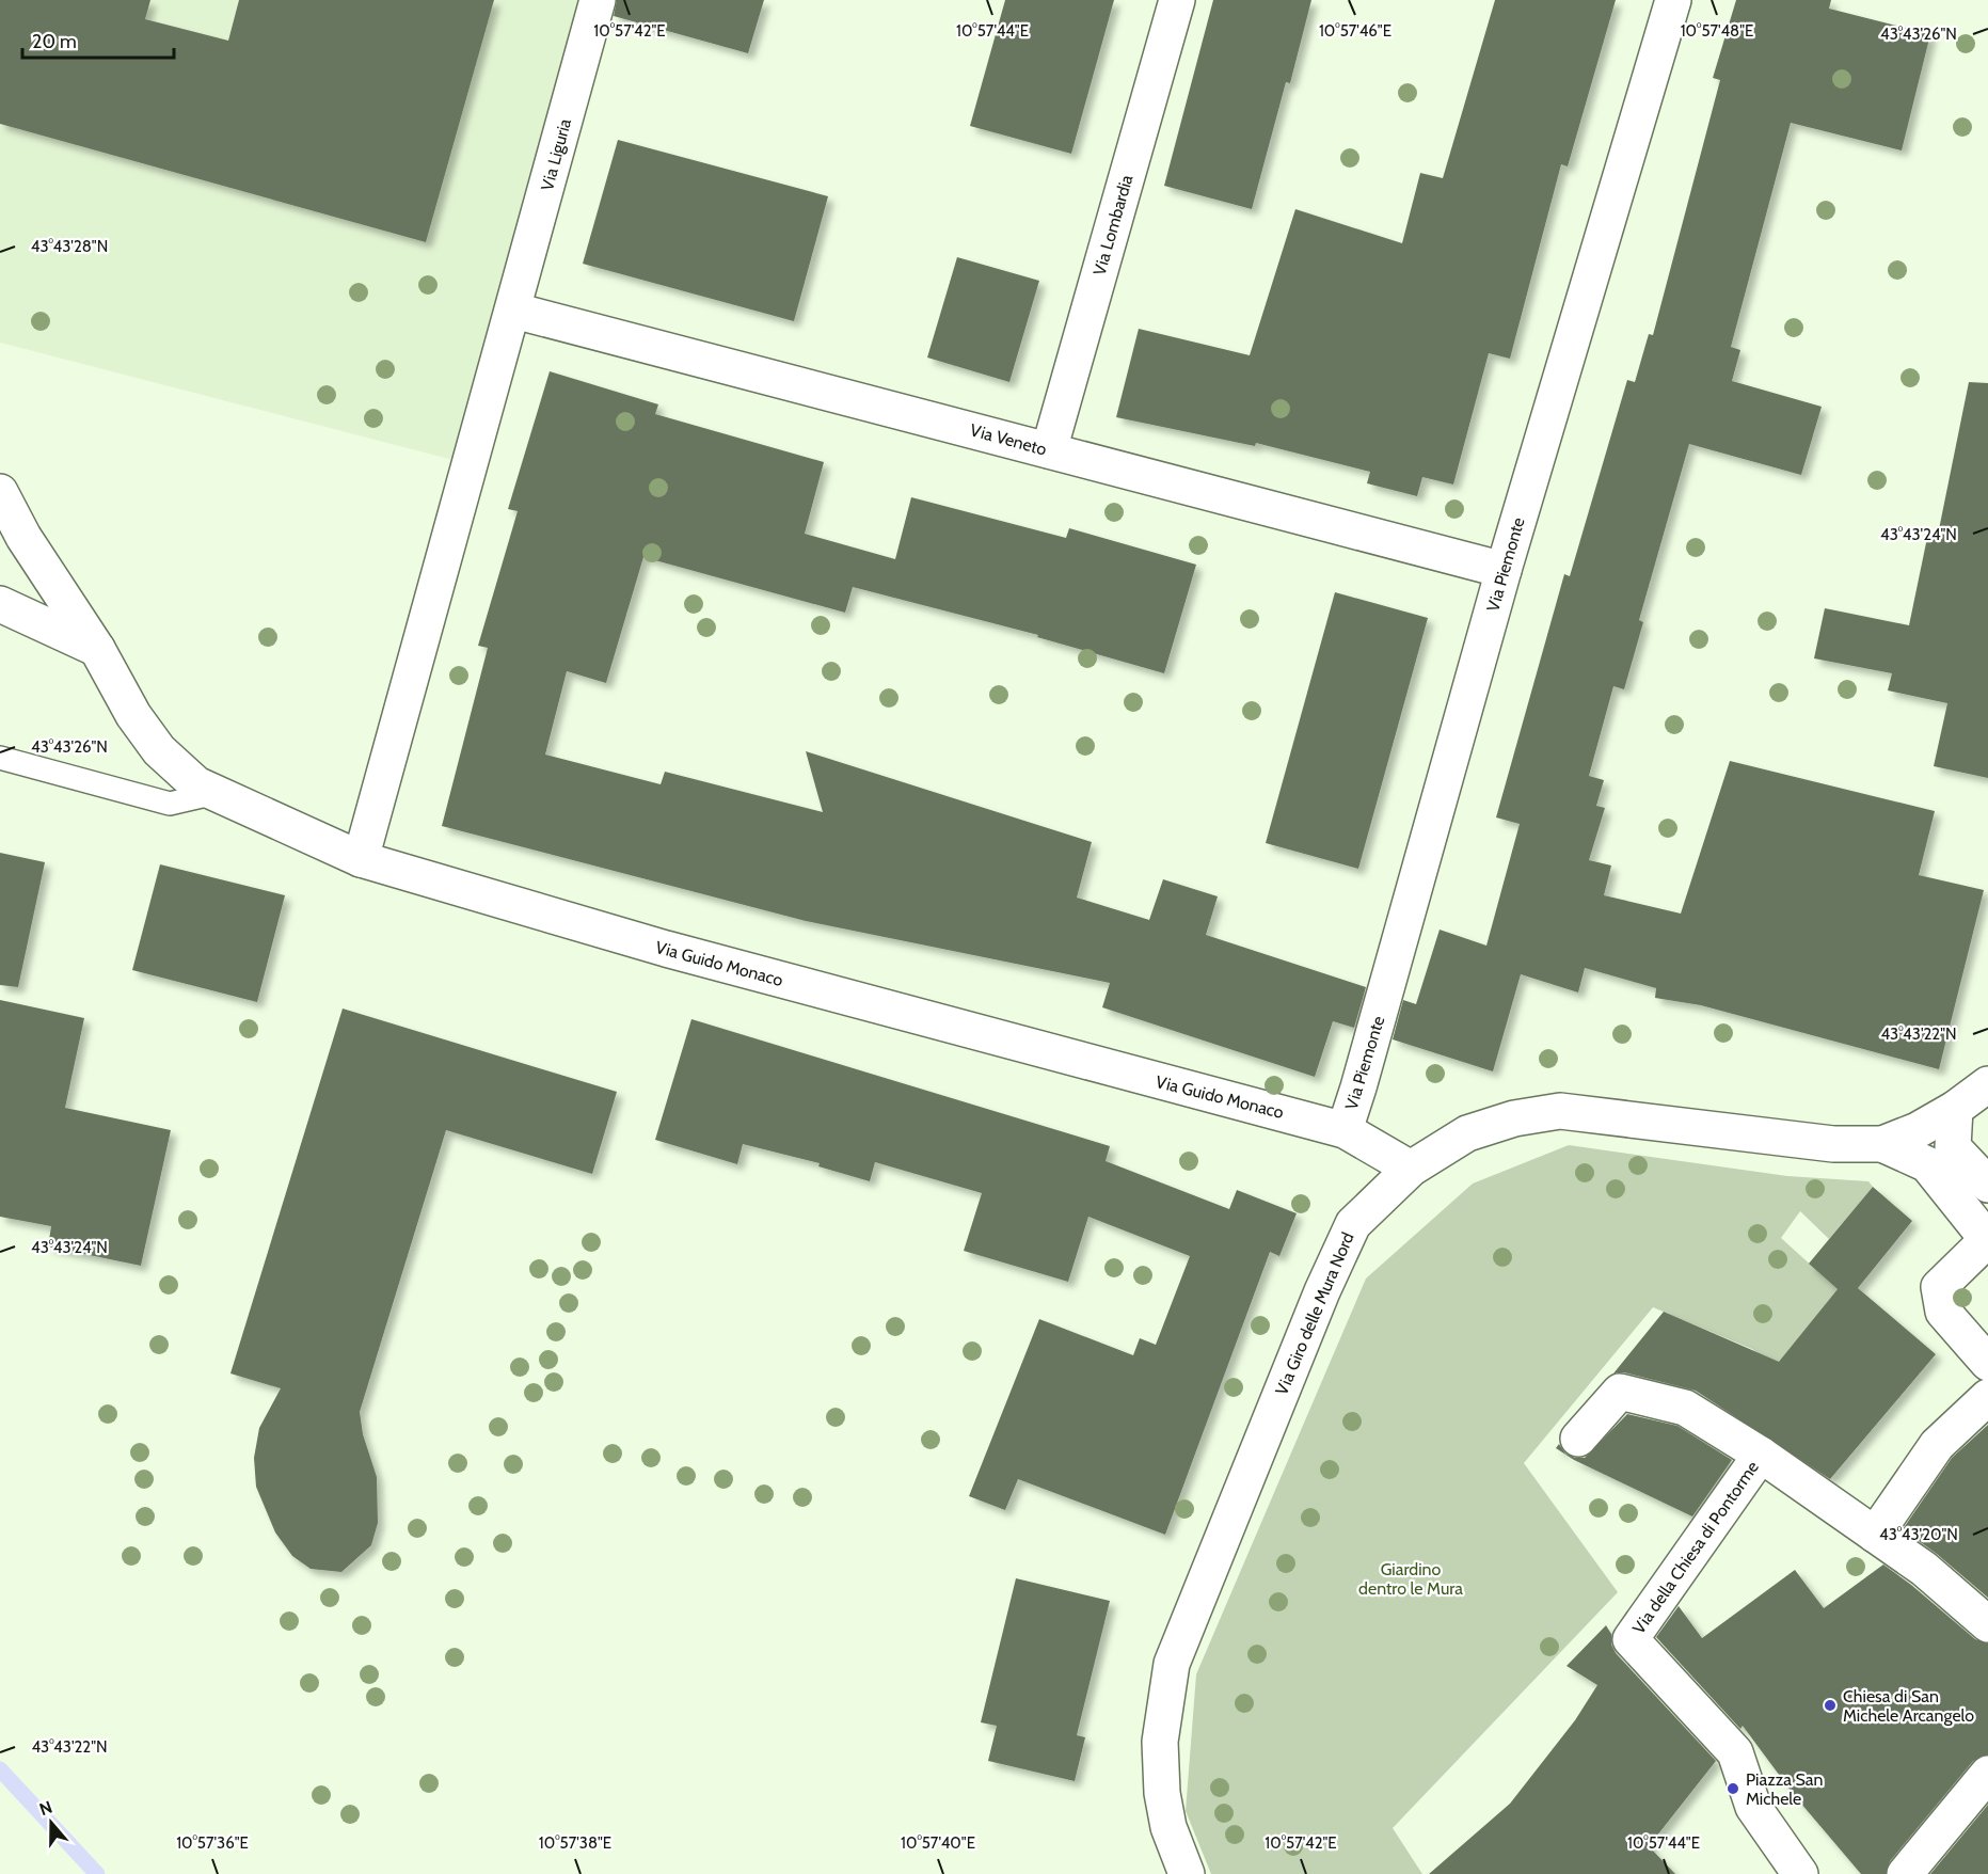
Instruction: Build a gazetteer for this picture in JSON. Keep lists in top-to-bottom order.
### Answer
{
  "streets": {
    "street": [
      "Via Liguria",
      "Via Lombardia",
      "Via Veneto",
      "Via Piemonte",
      "Via Guido Monaco",
      "Via Giro delle Mura Nord",
      "Via della Chiesa di Pontorme"
    ]
  },
  "crossings": [
    ["Via Liguria", "Via Veneto"],
    ["Via Liguria", "Via Guido Monaco"],
    ["Via Lombardia", "Via Veneto"],
    ["Via Veneto", "Via Piemonte"],
    ["Via Piemonte", "Via Guido Monaco"],
    ["Via Guido Monaco", "Via Giro delle Mura Nord"]
  ],
  "parks": ["Giardino dentro le Mura"],
  "places": ["Chiesa di San Michele Arcangelo", "Piazza San Michele"],
  "scale_bar": "20 m",
  "north": "top",
  "coordinates": [
    "10°57'46\"E",
    "10°57'42\"E",
    "10°57'44\"E",
    "10°57'48\"E",
    "43°43'26\"N",
    "43°43'28\"N",
    "43°43'24\"N",
    "43°43'22\"N",
    "43°43'20\"N",
    "10°57'36\"E",
    "10°57'38\"E",
    "10°57'40\"E"
  ]
}
